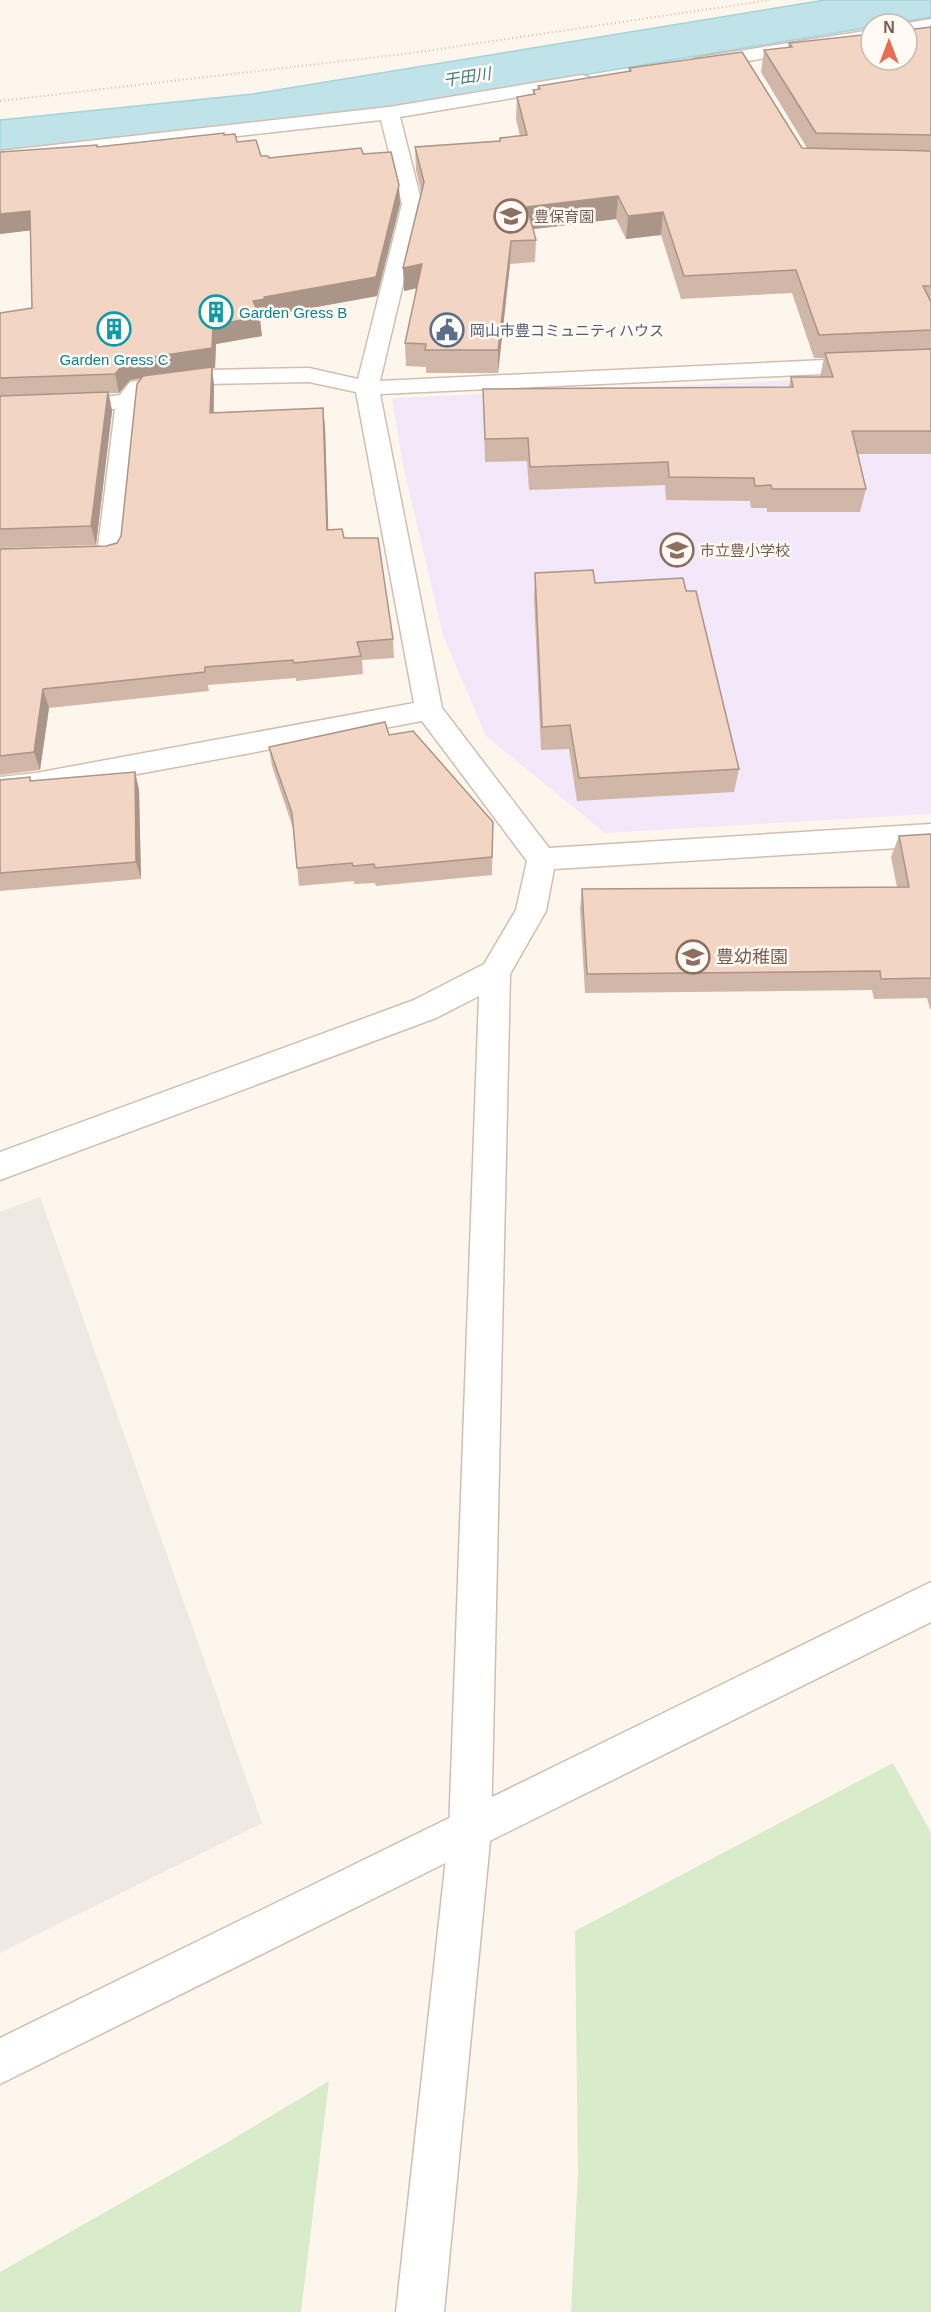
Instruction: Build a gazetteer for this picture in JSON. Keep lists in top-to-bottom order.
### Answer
{
  "water": ["干田川"],
  "places": {
    "school or university": ["豊保育園", "市立豊小学校", "豊幼稚園"],
    "building": ["Garden Gress B", "Garden Gress C"],
    "public building": ["岡山市豊コミュニティハウス"]
  },
  "north": "top"
}
